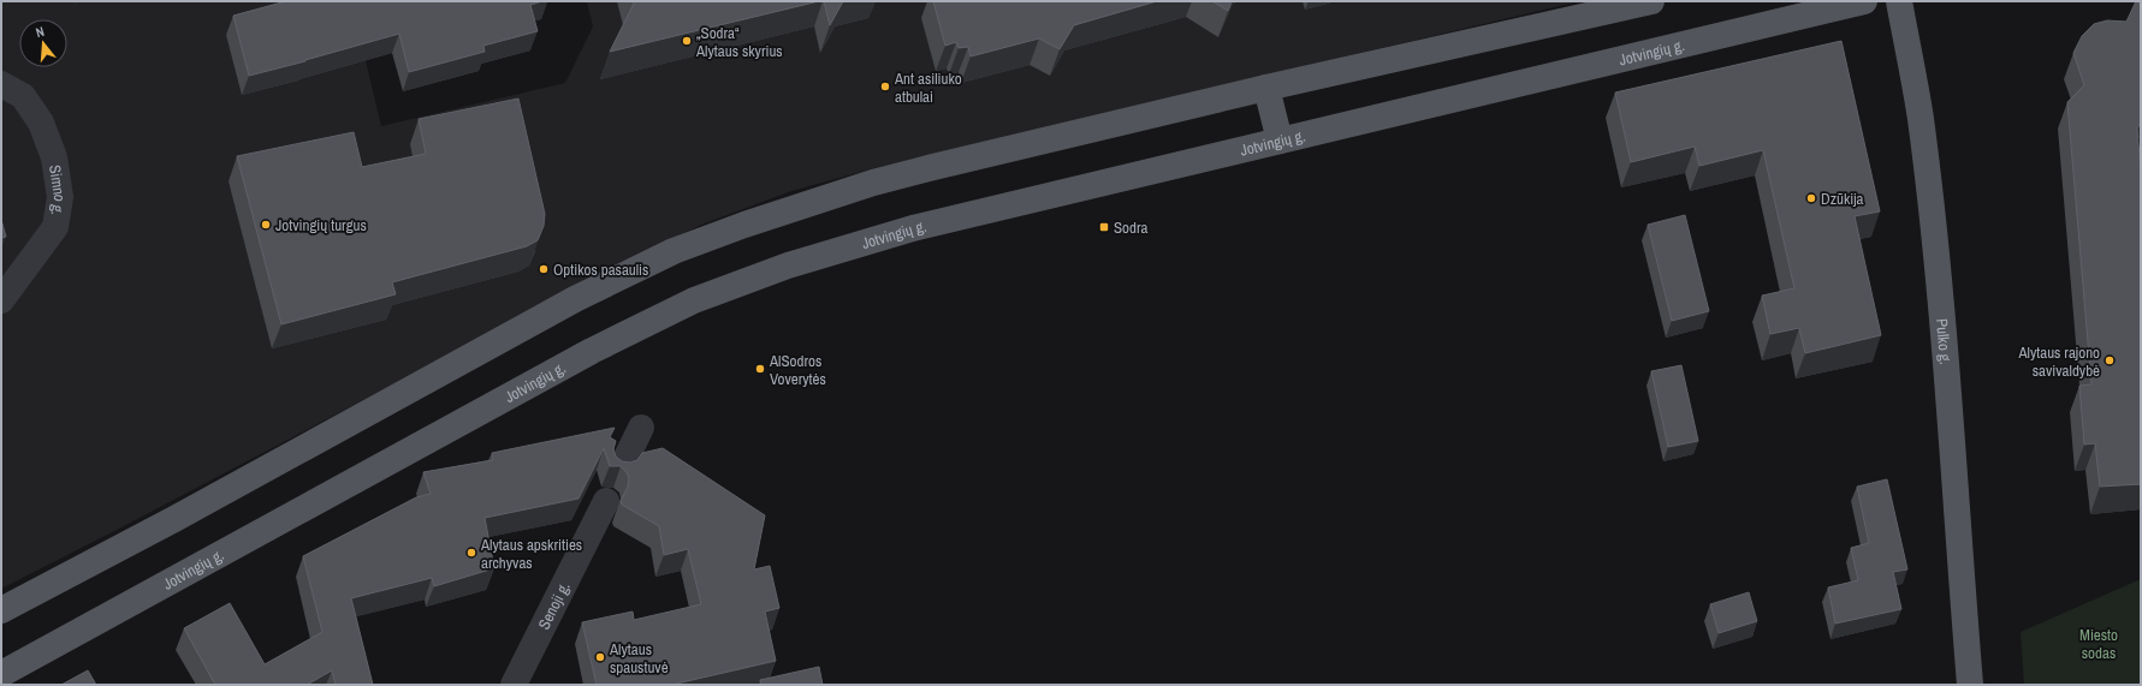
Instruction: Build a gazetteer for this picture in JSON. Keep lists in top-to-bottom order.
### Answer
{
  "streets": {
    "main road": ["Jotvingių g.", "Pulko g."],
    "street": ["Simno g.", "Senoji g."]
  },
  "parks": ["Miesto sodas"],
  "places": {
    "other": [
      "„Sodra“ Alytaus skyrius",
      "Ant asiliuko atbulai",
      "Dzūkija",
      "Jotvingių turgus",
      "Optikos pasaulis",
      "Alytaus rajono savivaldybė",
      "AlSodros Voverytės",
      "Alytaus apskrities archyvas",
      "Alytaus spaustuvė"
    ],
    "transit": ["Sodra"]
  },
  "north": "top"
}
